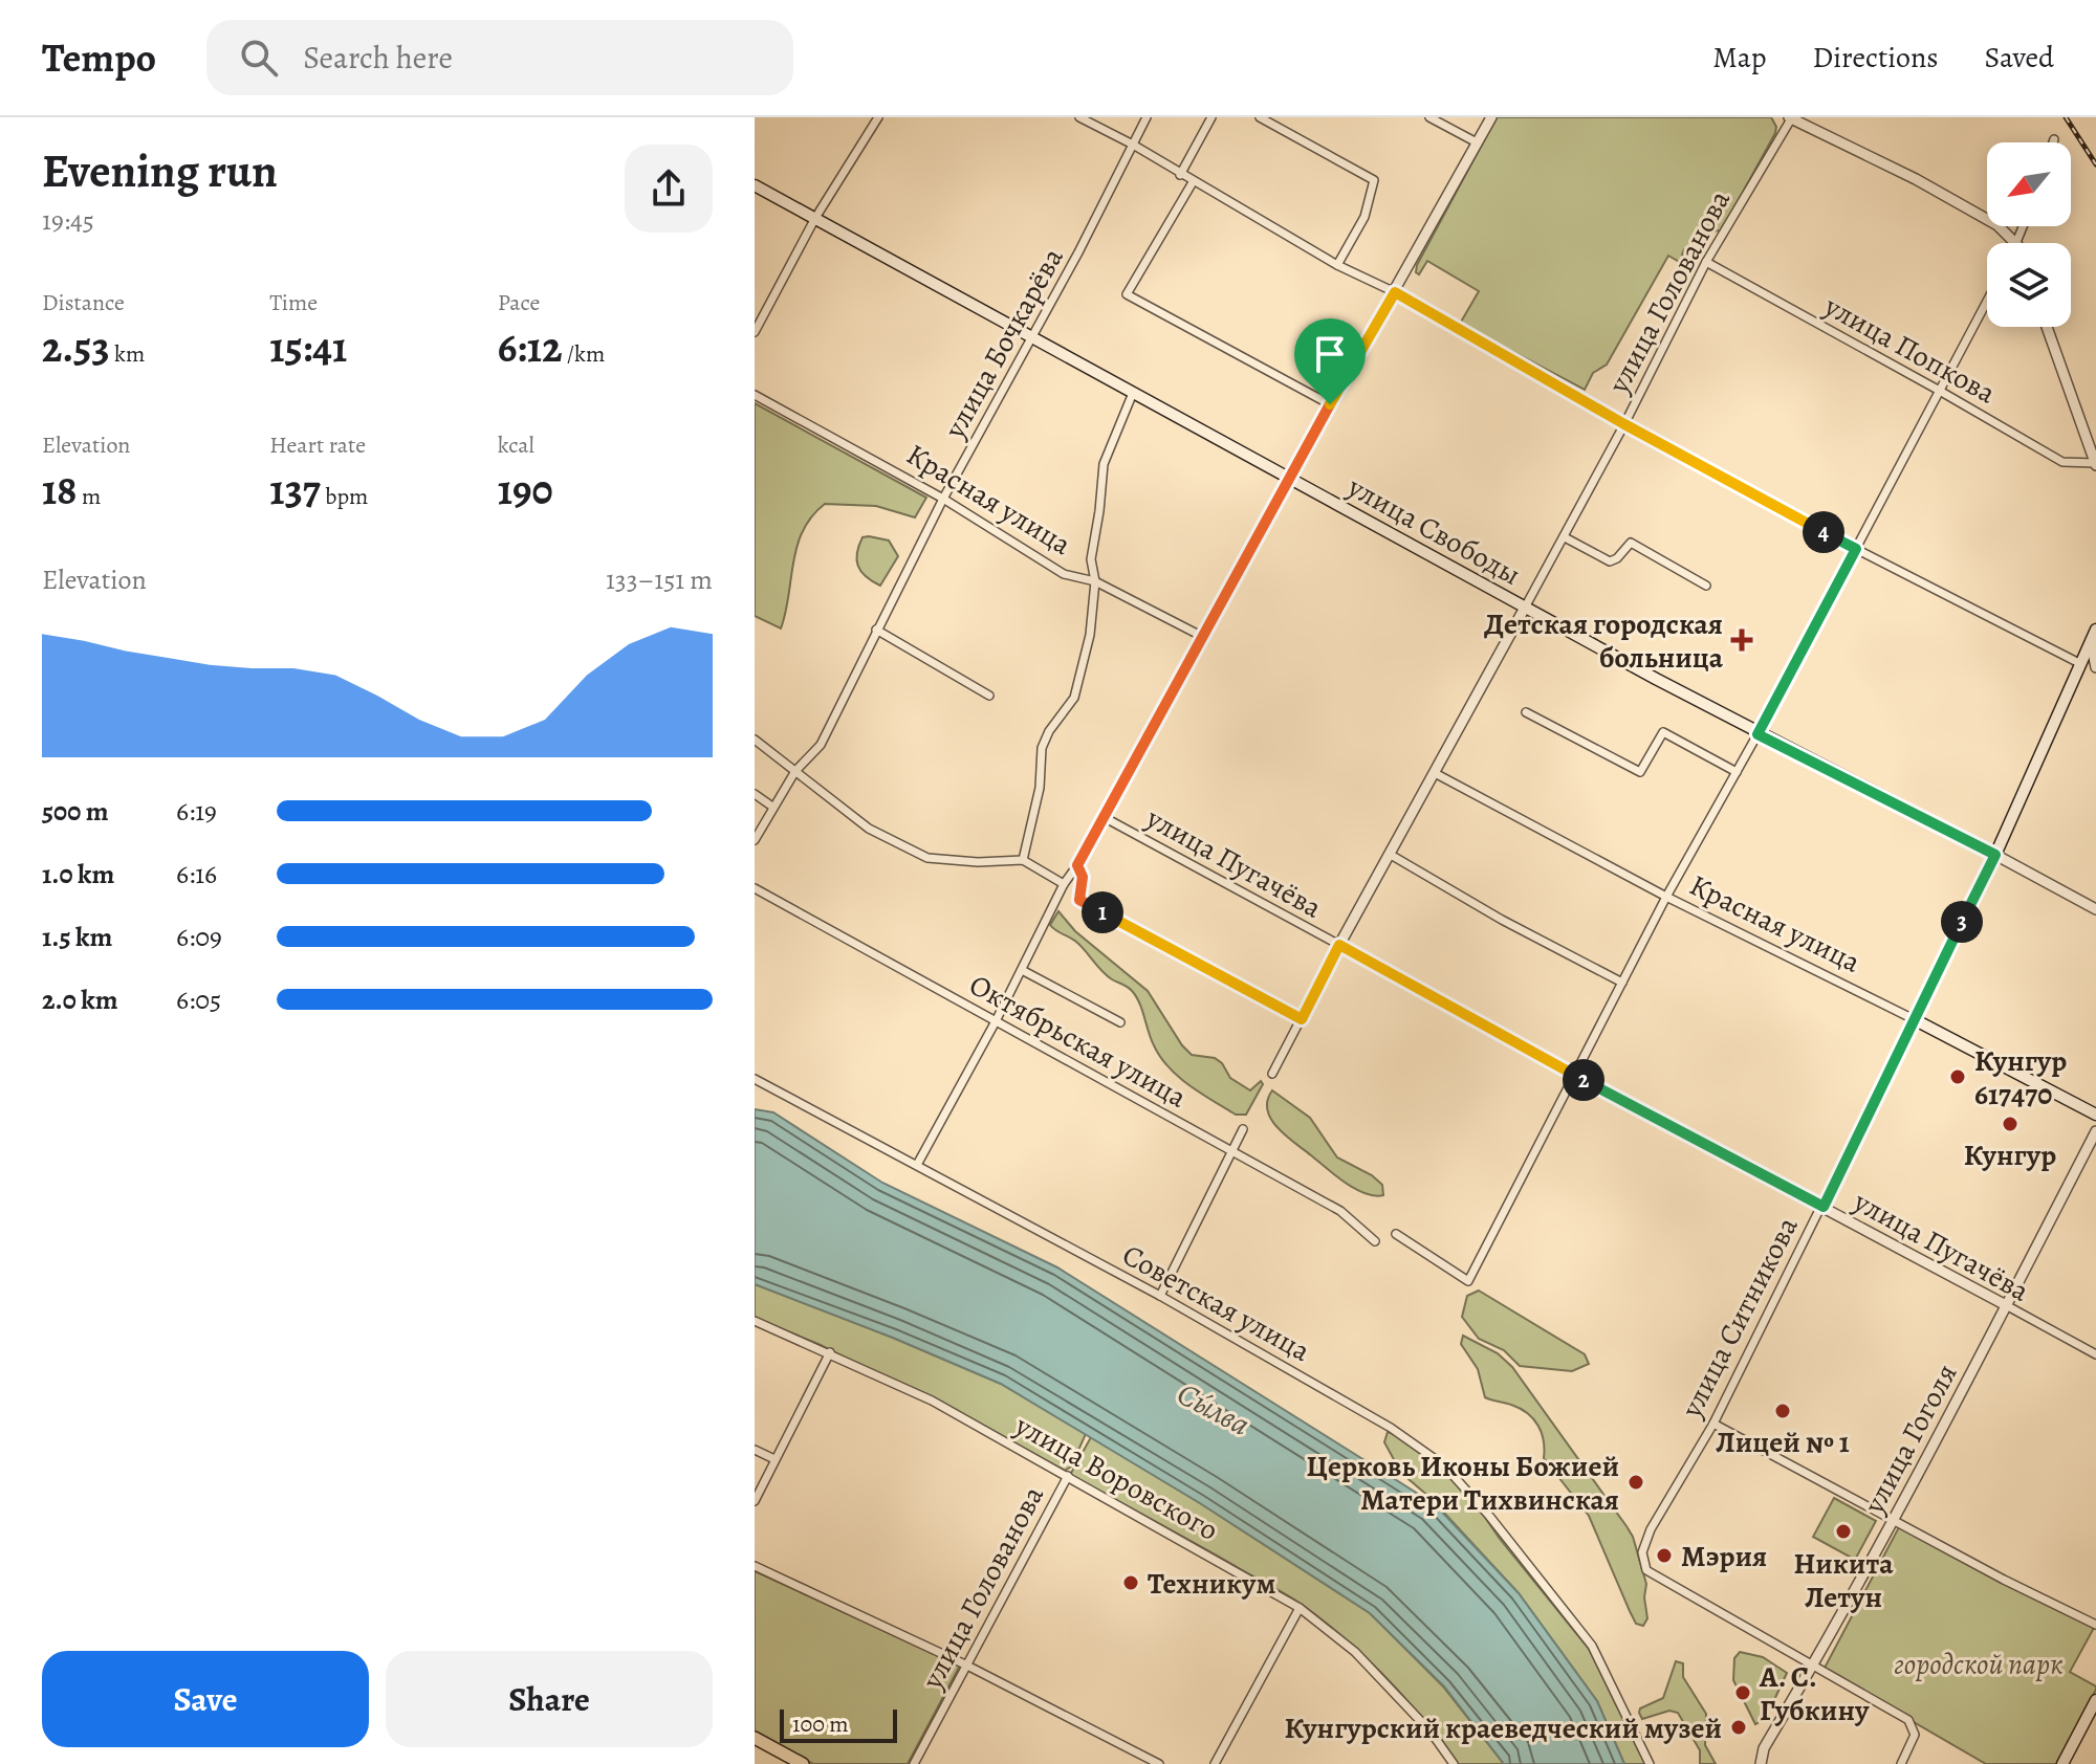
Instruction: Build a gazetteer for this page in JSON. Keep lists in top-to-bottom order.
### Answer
{
  "streets": {
    "main road": ["Красная улица", "улица Свободы", "улица Ситникова"],
    "street": [
      "улица Голованова",
      "улица Бочкарёва",
      "улица Попкова",
      "улица Пугачёва",
      "Октябрьская улица",
      "Советская улица",
      "улица Гоголя",
      "улица Воровского"
    ]
  },
  "crossings": [
    ["улица Голованова", "улица Попкова"],
    ["улица Голованова", "Красная улица"],
    ["улица Голованова", "улица Свободы"],
    ["улица Голованова", "улица Пугачёва"],
    ["улица Голованова", "улица Воровского"],
    ["улица Бочкарёва", "Красная улица"],
    ["улица Бочкарёва", "улица Свободы"],
    ["Красная улица", "улица Ситникова"],
    ["улица Свободы", "улица Ситникова"],
    ["улица Пугачёва", "улица Ситникова"],
    ["улица Пугачёва", "улица Гоголя"],
    ["улица Ситникова", "улица Гоголя"]
  ],
  "water": ["Сы́лва"],
  "parks": ["городской парк"],
  "places": {
    "health": ["Детская городская больница"],
    "other": [
      "Кунгур 617470",
      "Кунгур",
      "Лицей № 1",
      "Церковь Иконы Божией Матери Тихвинская",
      "Никита Летун",
      "Мэрия",
      "Техникум",
      "А. С. Губкину",
      "Кунгурский краеведческий музей"
    ]
  },
  "scale_bar": "100 m",
  "north": "bottom left",
  "page": {
    "header": "Tempo",
    "search": "Search here",
    "nav": ["Map", "Directions", "Saved"],
    "heading": ["Evening run", "19:45"],
    "stats": [
      ["Distance", "2.53 km"],
      ["Time", "15:41"],
      ["Pace", "6:12 /km"],
      ["Elevation", "18 m"],
      ["Heart rate", "137 bpm"],
      ["kcal", "190"]
    ],
    "pins": [
      "4",
      "1",
      "3",
      "2"
    ],
    "chart": ["Elevation", "133–151 m"],
    "list": [
      {
        "name": "500 m",
        "note": "6:19"
      },
      {
        "name": "1.0 km",
        "note": "6:16"
      },
      {
        "name": "1.5 km",
        "note": "6:09"
      },
      {
        "name": "2.0 km",
        "note": "6:05"
      }
    ],
    "buttons": ["Save", "Share"],
    "scale": "100 m"
  }
}
